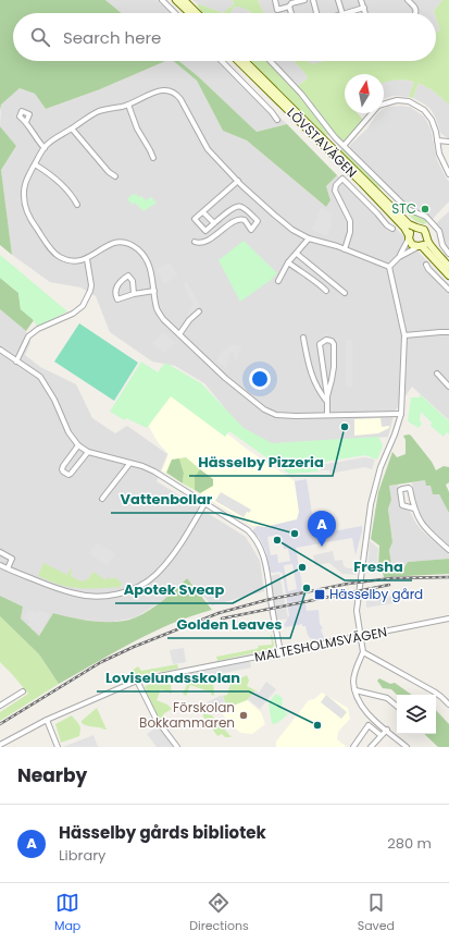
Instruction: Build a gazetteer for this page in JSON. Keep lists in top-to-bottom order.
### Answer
{
  "streets": {
    "street": ["LÖVSTAVÄGEN", "MALTESHOLMSVÄGEN"]
  },
  "places": {
    "other": [
      "STC",
      "Hässelby Pizzeria",
      "Vattenbollar",
      "Fresha",
      "Apotek Sveap",
      "Golden Leaves",
      "Förskolan Bokkammaren",
      "Loviselundsskolan"
    ],
    "transit": ["Hässelby gård"]
  },
  "north": "top",
  "page": {
    "search": "Search here",
    "pins": "A",
    "heading": "Nearby",
    "list": [
      {
        "mark": "A",
        "name": "Hässelby gårds bibliotek",
        "note": "Library",
        "value": "280 m"
      }
    ],
    "nav": ["Map", "Directions", "Saved"]
  }
}
